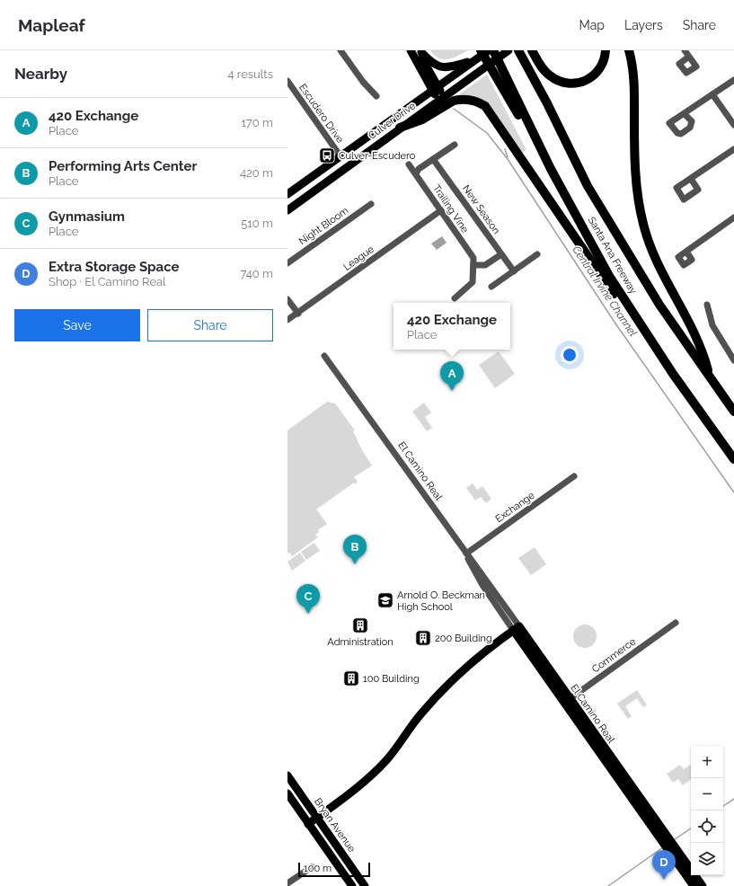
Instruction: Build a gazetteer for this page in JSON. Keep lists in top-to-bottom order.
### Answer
{
  "streets": {
    "highway": ["Santa Ana Freeway"],
    "main road": ["Culver Drive", "El Camino Real", "Bryan Avenue"],
    "street": [
      "Escudero Drive",
      "Trailing Vine",
      "New Season",
      "Night Bloom",
      "League",
      "Exchange",
      "Commerce"
    ]
  },
  "crossings": [
    ["Escudero Drive", "Culver Drive"],
    ["Trailing Vine", "League"],
    ["El Camino Real", "Exchange"],
    ["El Camino Real", "Commerce"]
  ],
  "water": ["Central Irvine Channel"],
  "places": {
    "bus stop": ["Culver-Escudero"],
    "school or university": ["Arnold O. Beckman High School"],
    "building": ["Administration", "200 Building", "100 Building"]
  },
  "scale_bar": "100 m",
  "page": {
    "header": "Mapleaf",
    "nav": ["Map", "Layers", "Share"],
    "heading": ["Nearby", "4 results"],
    "list": [
      {
        "mark": "A",
        "name": "420 Exchange",
        "note": "Place",
        "value": "170 m"
      },
      {
        "mark": "B",
        "name": "Performing Arts Center",
        "note": "Place",
        "value": "420 m"
      },
      {
        "mark": "C",
        "name": "Gynmasium",
        "note": "Place",
        "value": "510 m"
      },
      {
        "mark": "D",
        "name": "Extra Storage Space",
        "note": "Shop · El Camino Real",
        "value": "740 m"
      }
    ],
    "buttons": ["Save", "Share"],
    "popup": ["420 Exchange", "Place"],
    "pins": [
      "A",
      "B",
      "C",
      "D"
    ],
    "map_buttons": ["+", "−"],
    "scale": "100 m"
  }
}
